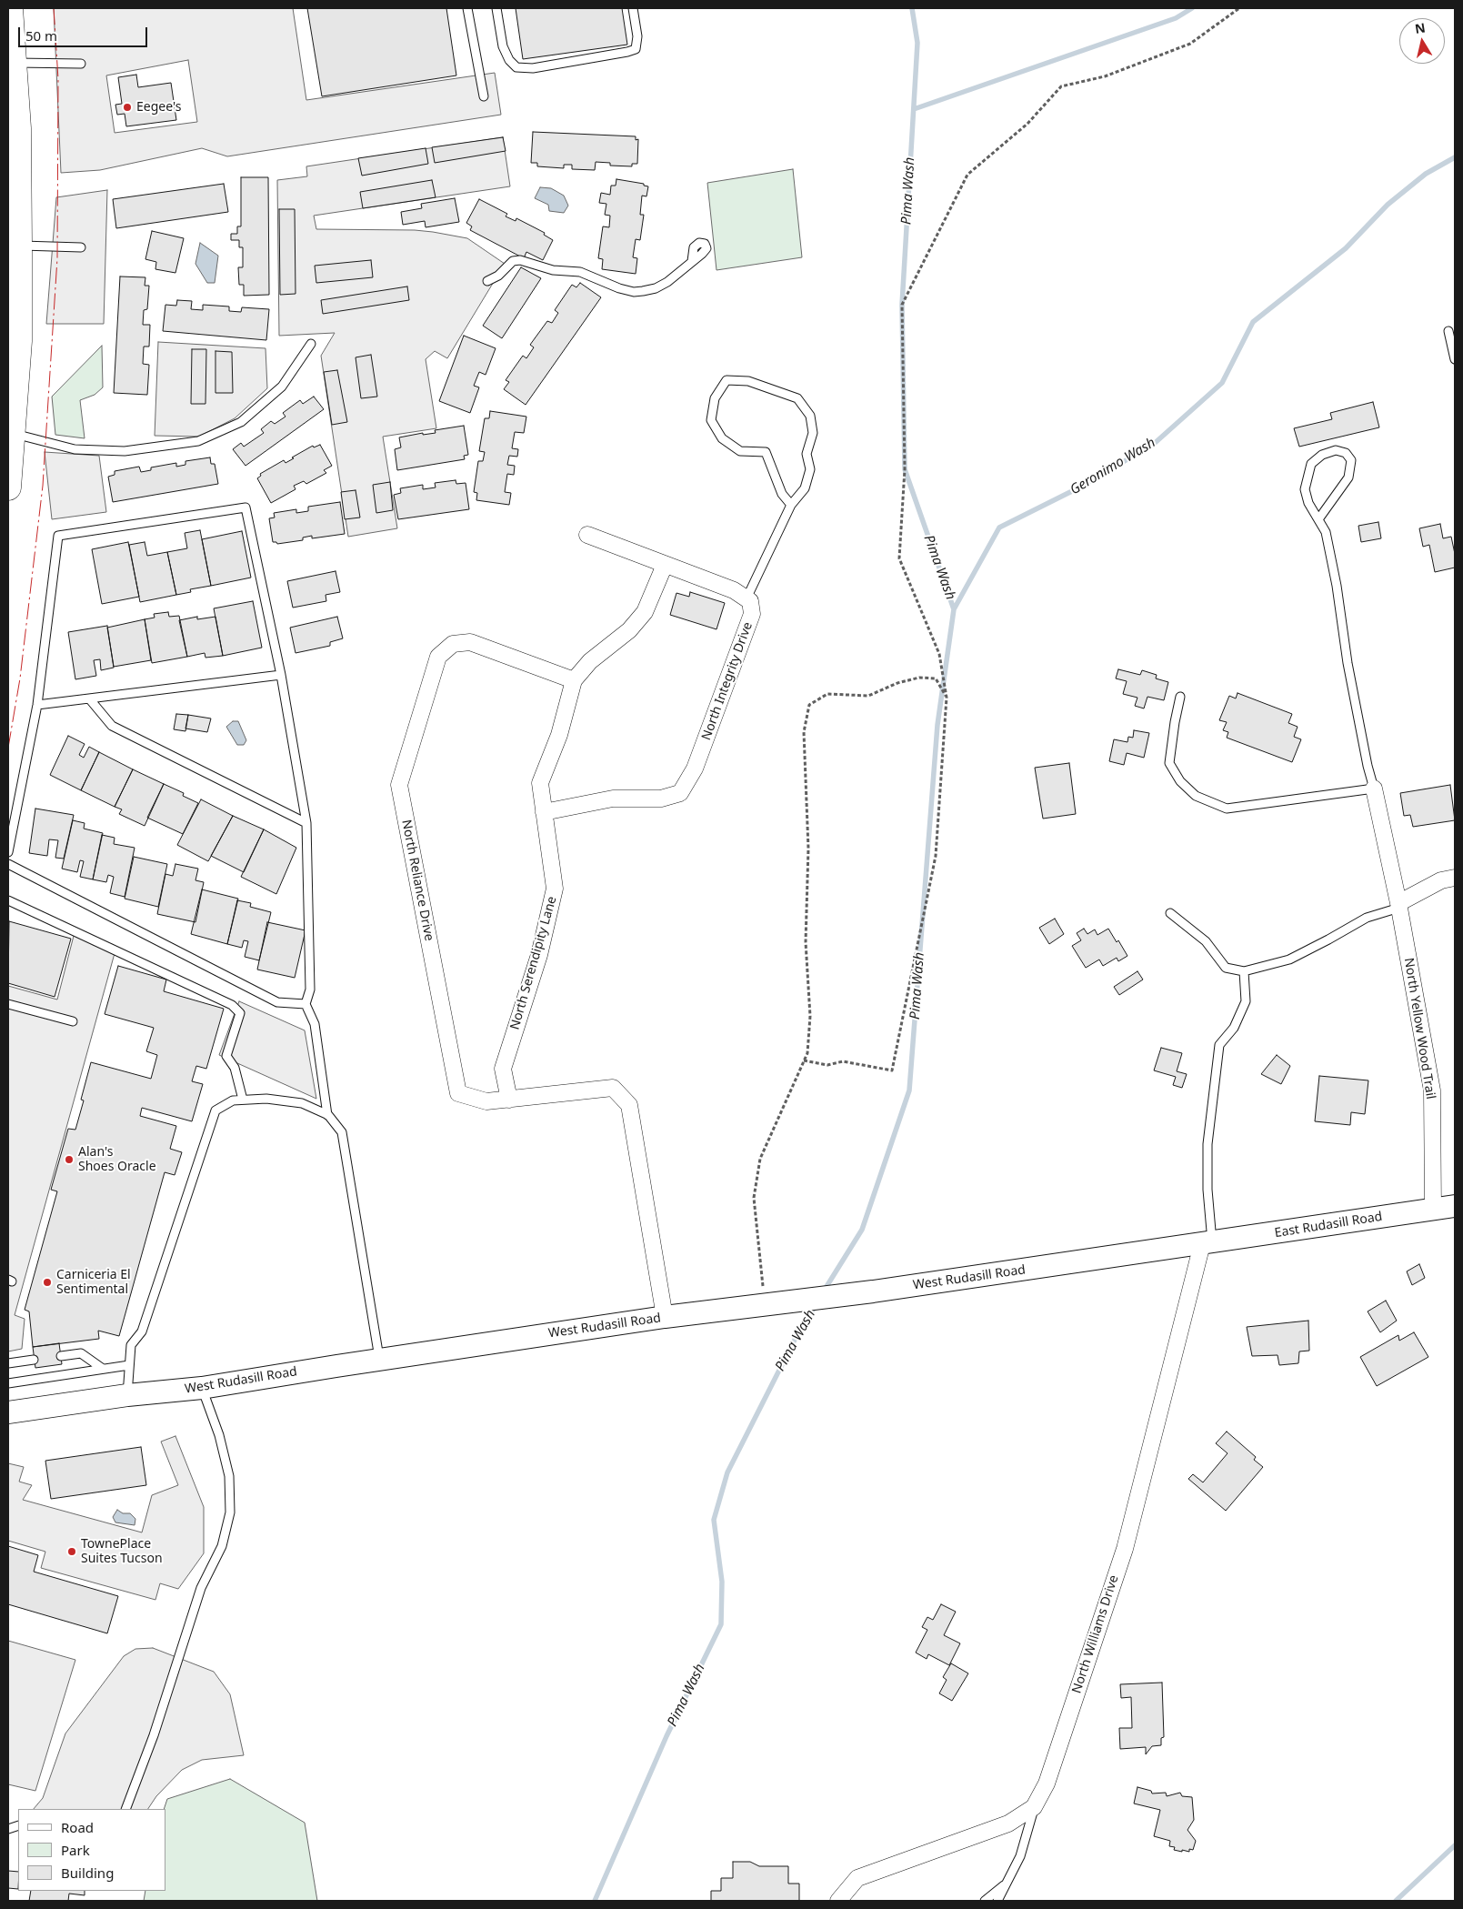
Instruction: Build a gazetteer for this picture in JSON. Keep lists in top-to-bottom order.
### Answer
{
  "streets": {
    "street": [
      "North Integrity Drive",
      "North Reliance Drive",
      "North Serendipity Lane",
      "North Yellow Wood Trail",
      "East Rudasill Road",
      "West Rudasill Road",
      "North Williams Drive"
    ]
  },
  "crossings": [
    ["North Integrity Drive", "North Serendipity Lane"],
    ["North Reliance Drive", "North Serendipity Lane"],
    ["North Yellow Wood Trail", "East Rudasill Road"],
    ["East Rudasill Road", "West Rudasill Road"],
    ["East Rudasill Road", "North Williams Drive"],
    ["West Rudasill Road", "North Williams Drive"]
  ],
  "water": ["Pima Wash", "Geronimo Wash"],
  "places": [
    "Eegee's",
    "Alan's Shoes Oracle",
    "Carniceria El Sentimental",
    "TownePlace Suites Tucson"
  ],
  "legend": ["Road", "Park", "Building"],
  "scale_bar": "50 m",
  "north": "top"
}
